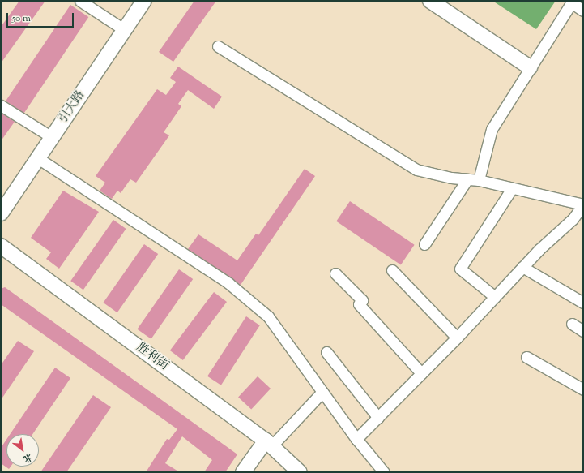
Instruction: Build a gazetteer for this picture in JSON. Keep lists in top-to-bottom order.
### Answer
{
  "streets": {
    "street": ["引大路", "胜利街"]
  },
  "scale_bar": "50 m",
  "north": "bottom right"
}
